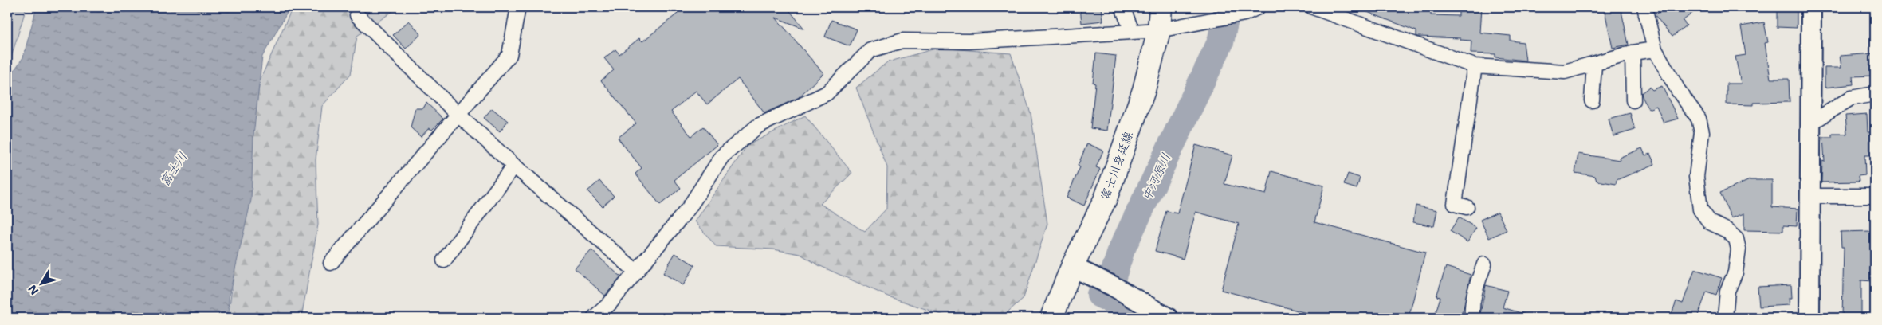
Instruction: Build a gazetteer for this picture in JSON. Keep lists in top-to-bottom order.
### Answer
{
  "streets": {
    "main road": ["富士川身延線"]
  },
  "water": ["富士川", "中河原川"],
  "north": "bottom left"
}
